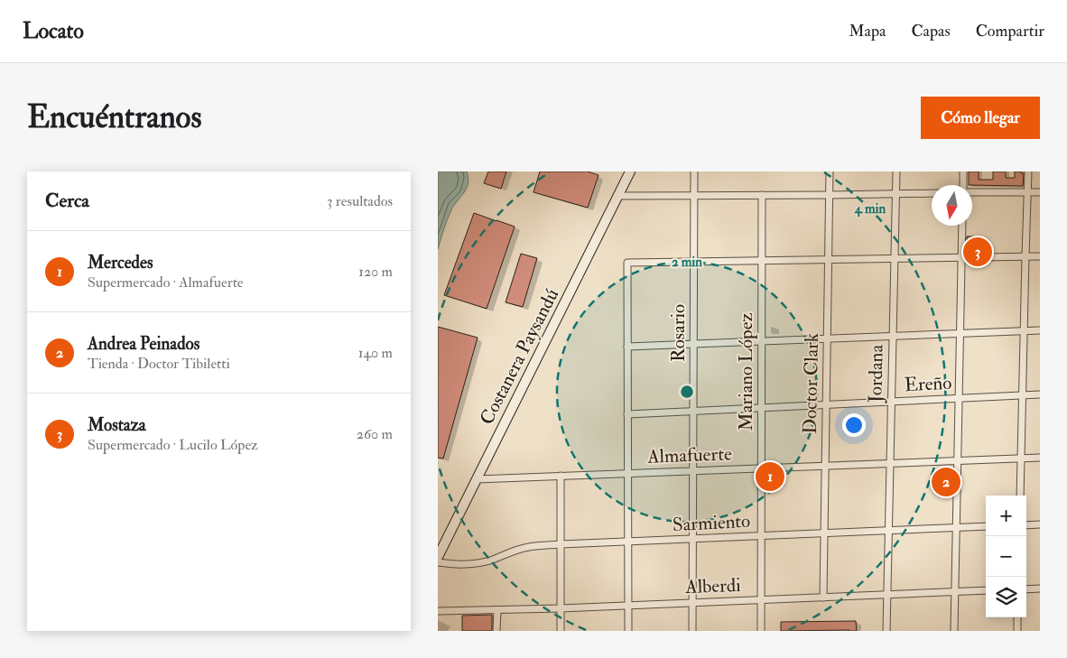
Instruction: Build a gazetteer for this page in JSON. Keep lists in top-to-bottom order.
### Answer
{
  "streets": {
    "main road": ["Costanera Paysandú"],
    "street": [
      "Rosario",
      "Mariano López",
      "Jordana",
      "Doctor Clark",
      "Ereño",
      "Almafuerte",
      "Sarmiento",
      "Alberdi"
    ]
  },
  "crossings": [
    ["Rosario", "Ereño"],
    ["Rosario", "Almafuerte"],
    ["Rosario", "Sarmiento"],
    ["Rosario", "Alberdi"],
    ["Costanera Paysandú", "Almafuerte"],
    ["Mariano López", "Ereño"],
    ["Mariano López", "Almafuerte"],
    ["Mariano López", "Sarmiento"],
    ["Mariano López", "Alberdi"],
    ["Jordana", "Ereño"],
    ["Jordana", "Almafuerte"],
    ["Jordana", "Sarmiento"],
    ["Jordana", "Alberdi"],
    ["Doctor Clark", "Ereño"],
    ["Doctor Clark", "Almafuerte"],
    ["Doctor Clark", "Sarmiento"],
    ["Doctor Clark", "Alberdi"]
  ],
  "north": "bottom",
  "page": {
    "header": "Locato",
    "nav": ["Mapa", "Capas", "Compartir"],
    "buttons": "Cómo llegar",
    "title": "Encuéntranos",
    "heading": ["Cerca", "3 resultados"],
    "list": [
      {
        "mark": "1",
        "name": "Mercedes",
        "note": "Supermercado · Almafuerte",
        "value": "120 m"
      },
      {
        "mark": "2",
        "name": "Andrea Peinados",
        "note": "Tienda · Doctor Tibiletti",
        "value": "140 m"
      },
      {
        "mark": "3",
        "name": "Mostaza",
        "note": "Supermercado · Lucilo López",
        "value": "260 m"
      }
    ],
    "pins": ["3", "1", "2"],
    "map_buttons": ["+", "−"]
  },
  "rings": ["4 min", "2 min"]
}
